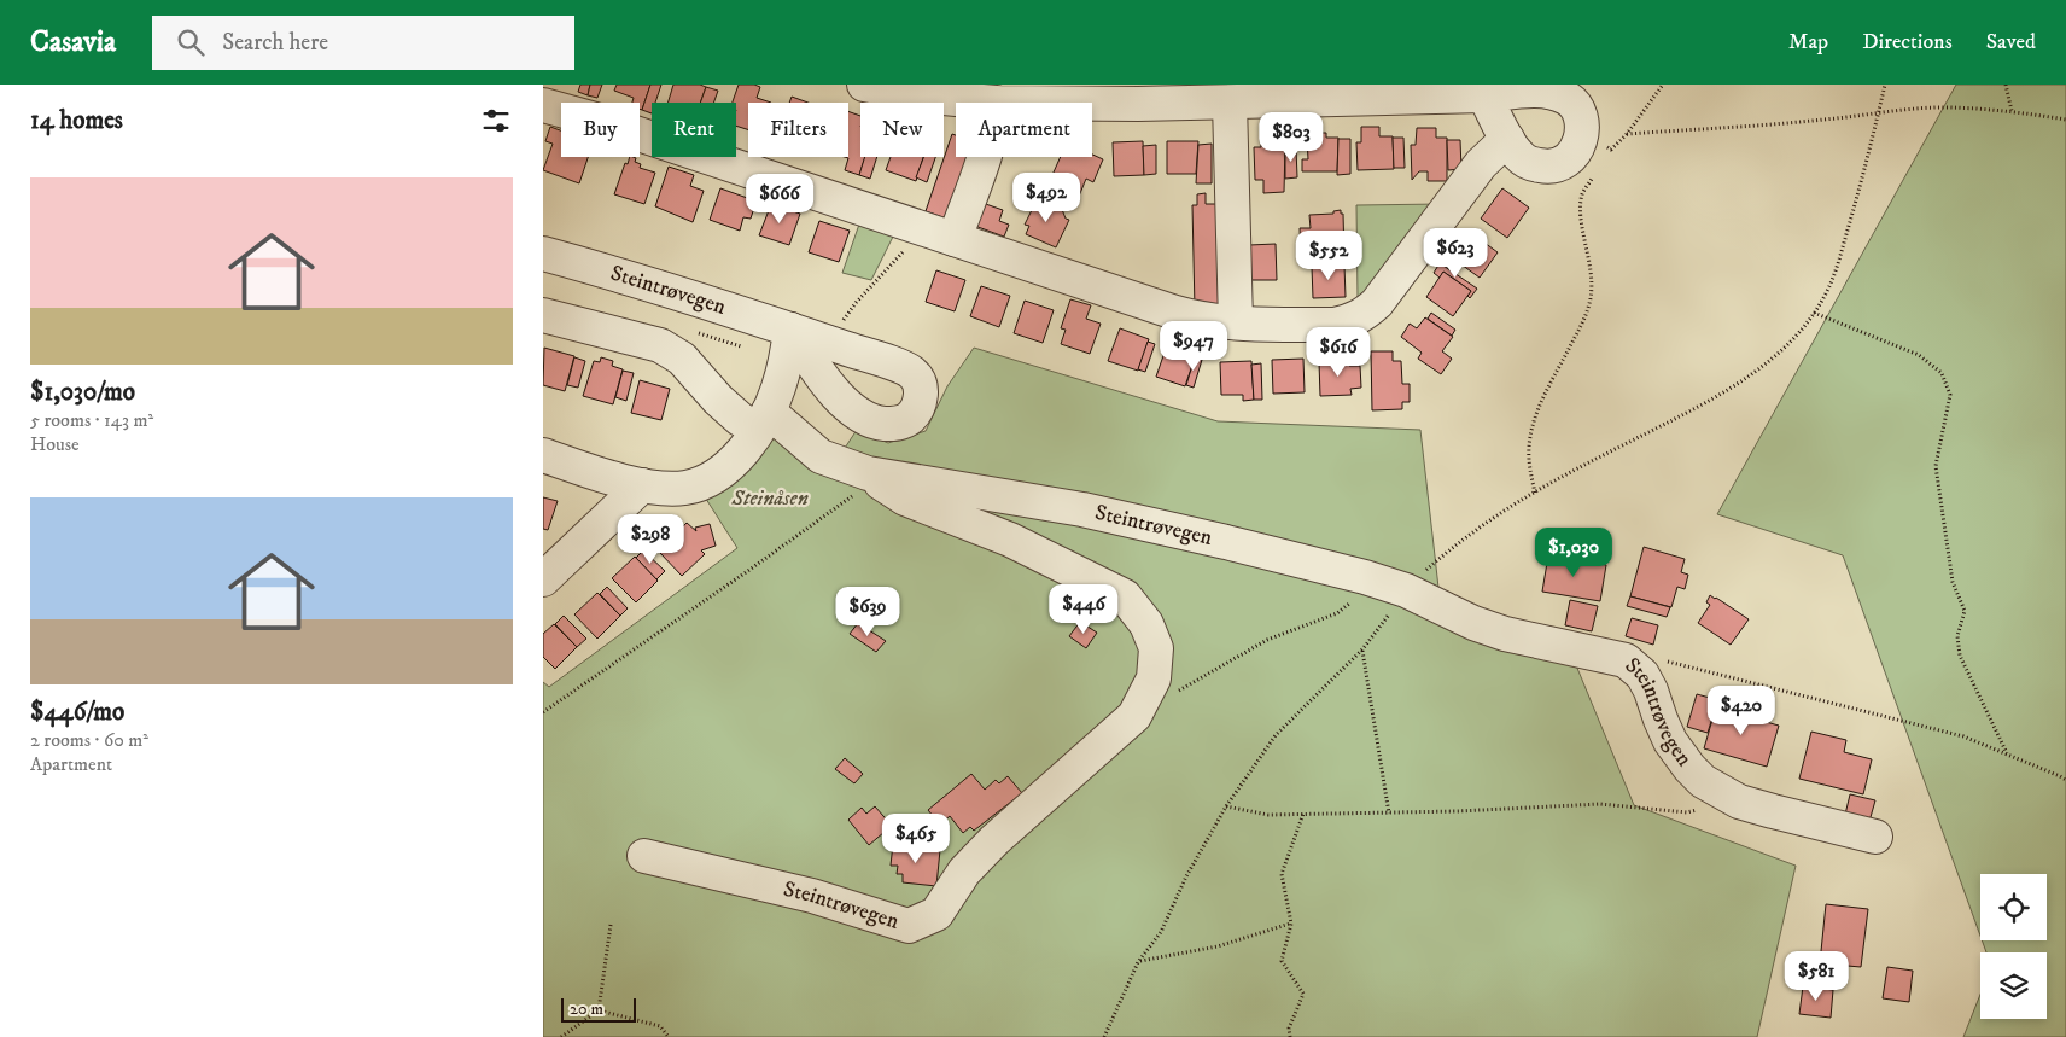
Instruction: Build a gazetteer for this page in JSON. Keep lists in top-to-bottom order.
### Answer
{
  "streets": {
    "street": ["Steintrøvegen"]
  },
  "parks": ["Steinåsen"],
  "scale_bar": "20 m",
  "page": {
    "header": "Casavia",
    "search": "Search here",
    "nav": ["Map", "Directions", "Saved"],
    "heading": "14 homes",
    "chip": [
      "Buy",
      "Rent",
      "Filters",
      "New",
      "Apartment"
    ],
    "price": [
      "$803",
      "$492",
      "$666",
      "$623",
      "$552",
      "$947",
      "$616",
      "$298",
      "$1,030",
      "$446",
      "$639",
      "$420",
      "$465",
      "$581"
    ],
    "list": [
      {
        "name": "$1,030/mo",
        "note": "5 rooms · 143 m² · House"
      },
      {
        "name": "$446/mo",
        "note": "2 rooms · 60 m² · Apartment"
      }
    ],
    "scale": "20 m"
  }
}
